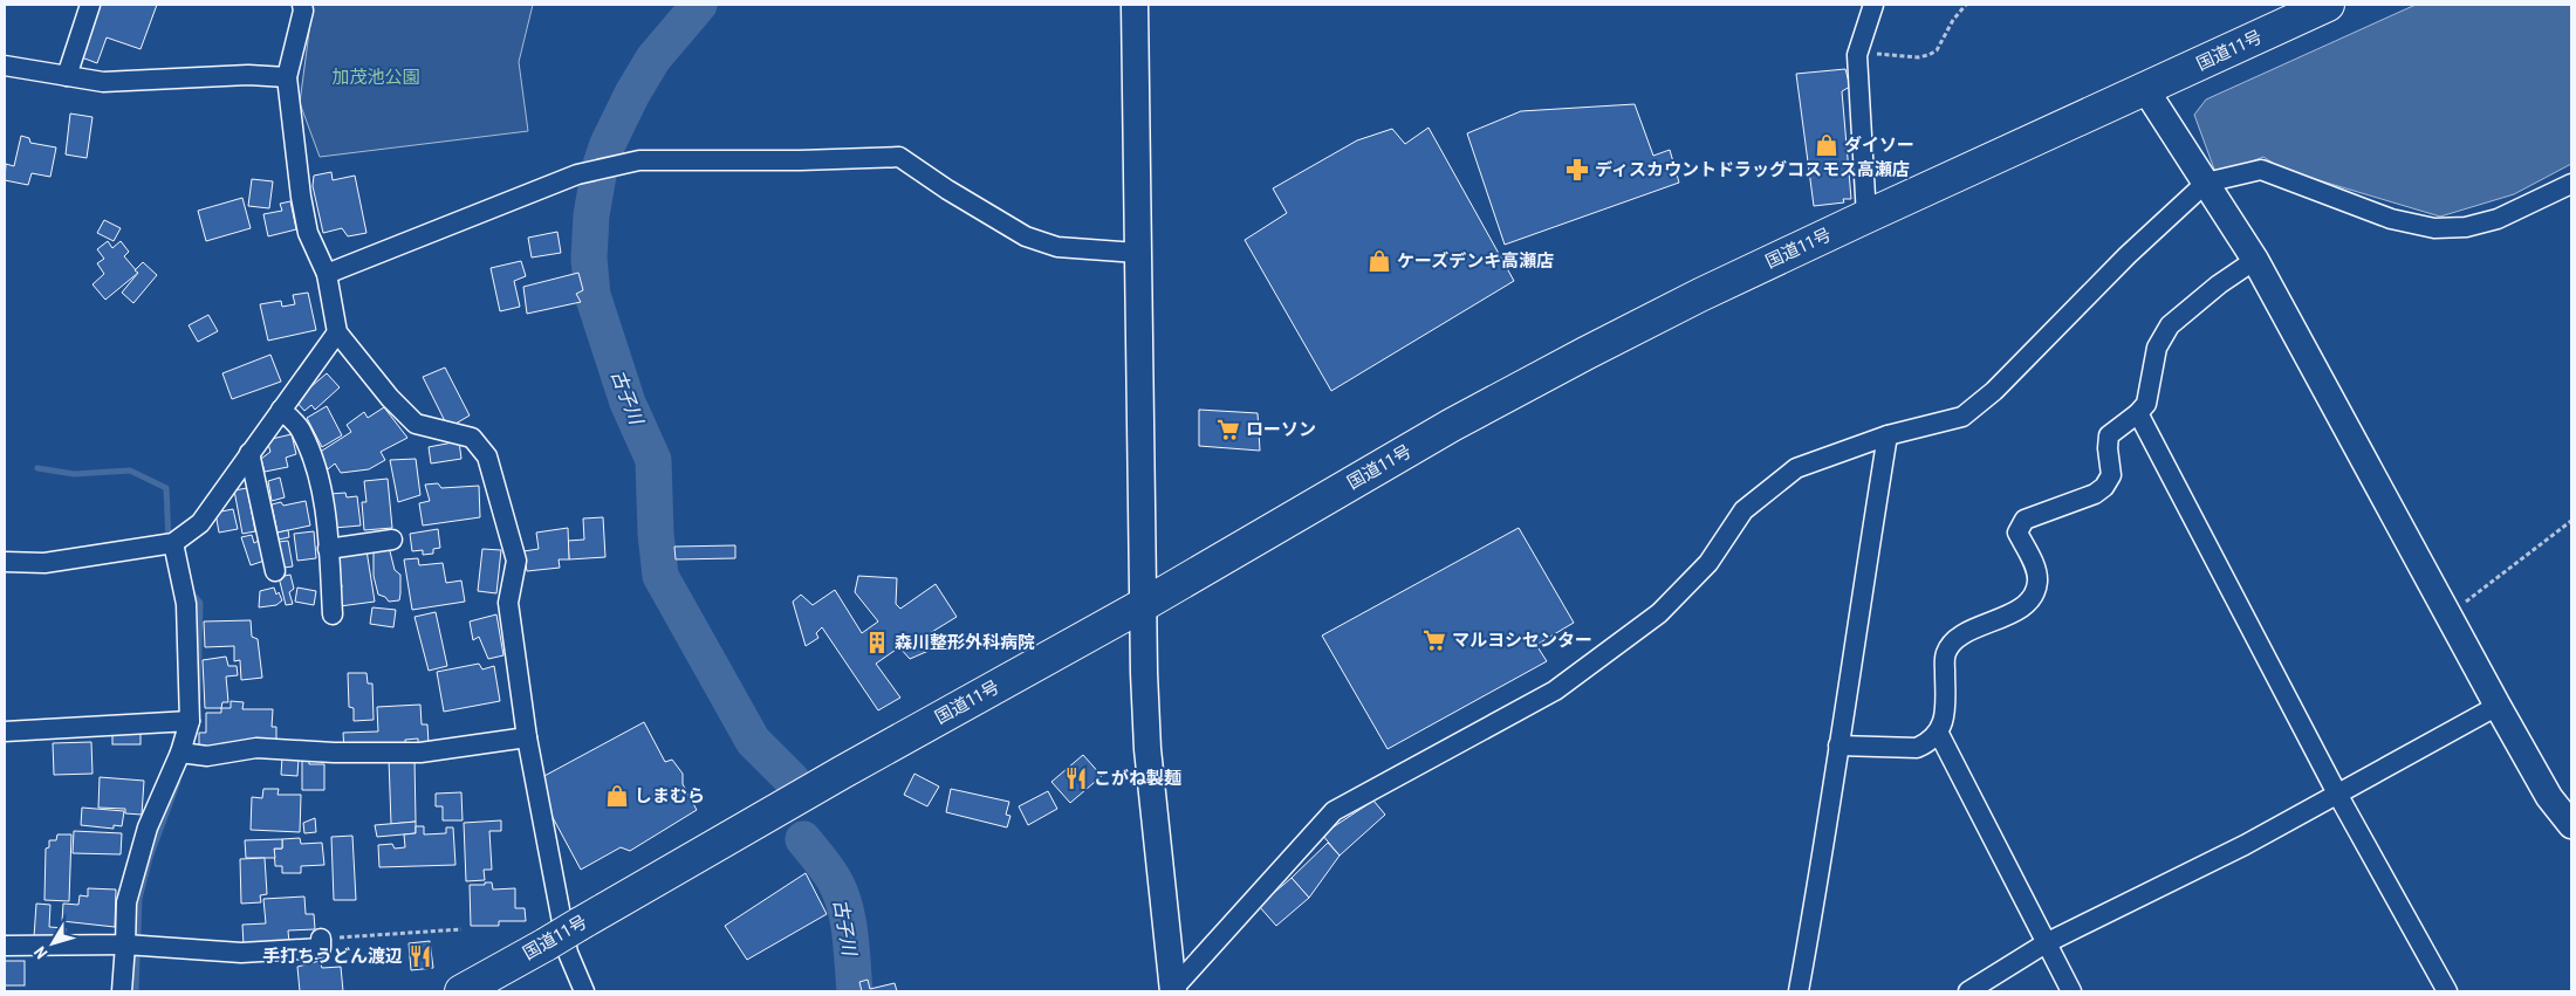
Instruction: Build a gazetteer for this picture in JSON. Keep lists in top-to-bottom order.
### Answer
{
  "streets": {
    "highway": ["国道11号"]
  },
  "water": ["古子川"],
  "parks": ["加茂池公園"],
  "places": {
    "shop": ["ダイソー", "ケーズデンキ高瀬店", "しまむら"],
    "pharmacy": ["ディスカウントドラッグコスモス高瀬店"],
    "supermarket": ["ローソン", "マルヨシセンター"],
    "building": ["森川整形外科病院"],
    "restaurant": ["こがね製麺", "手打ちうどん渡辺"]
  },
  "north": "bottom left"
}
